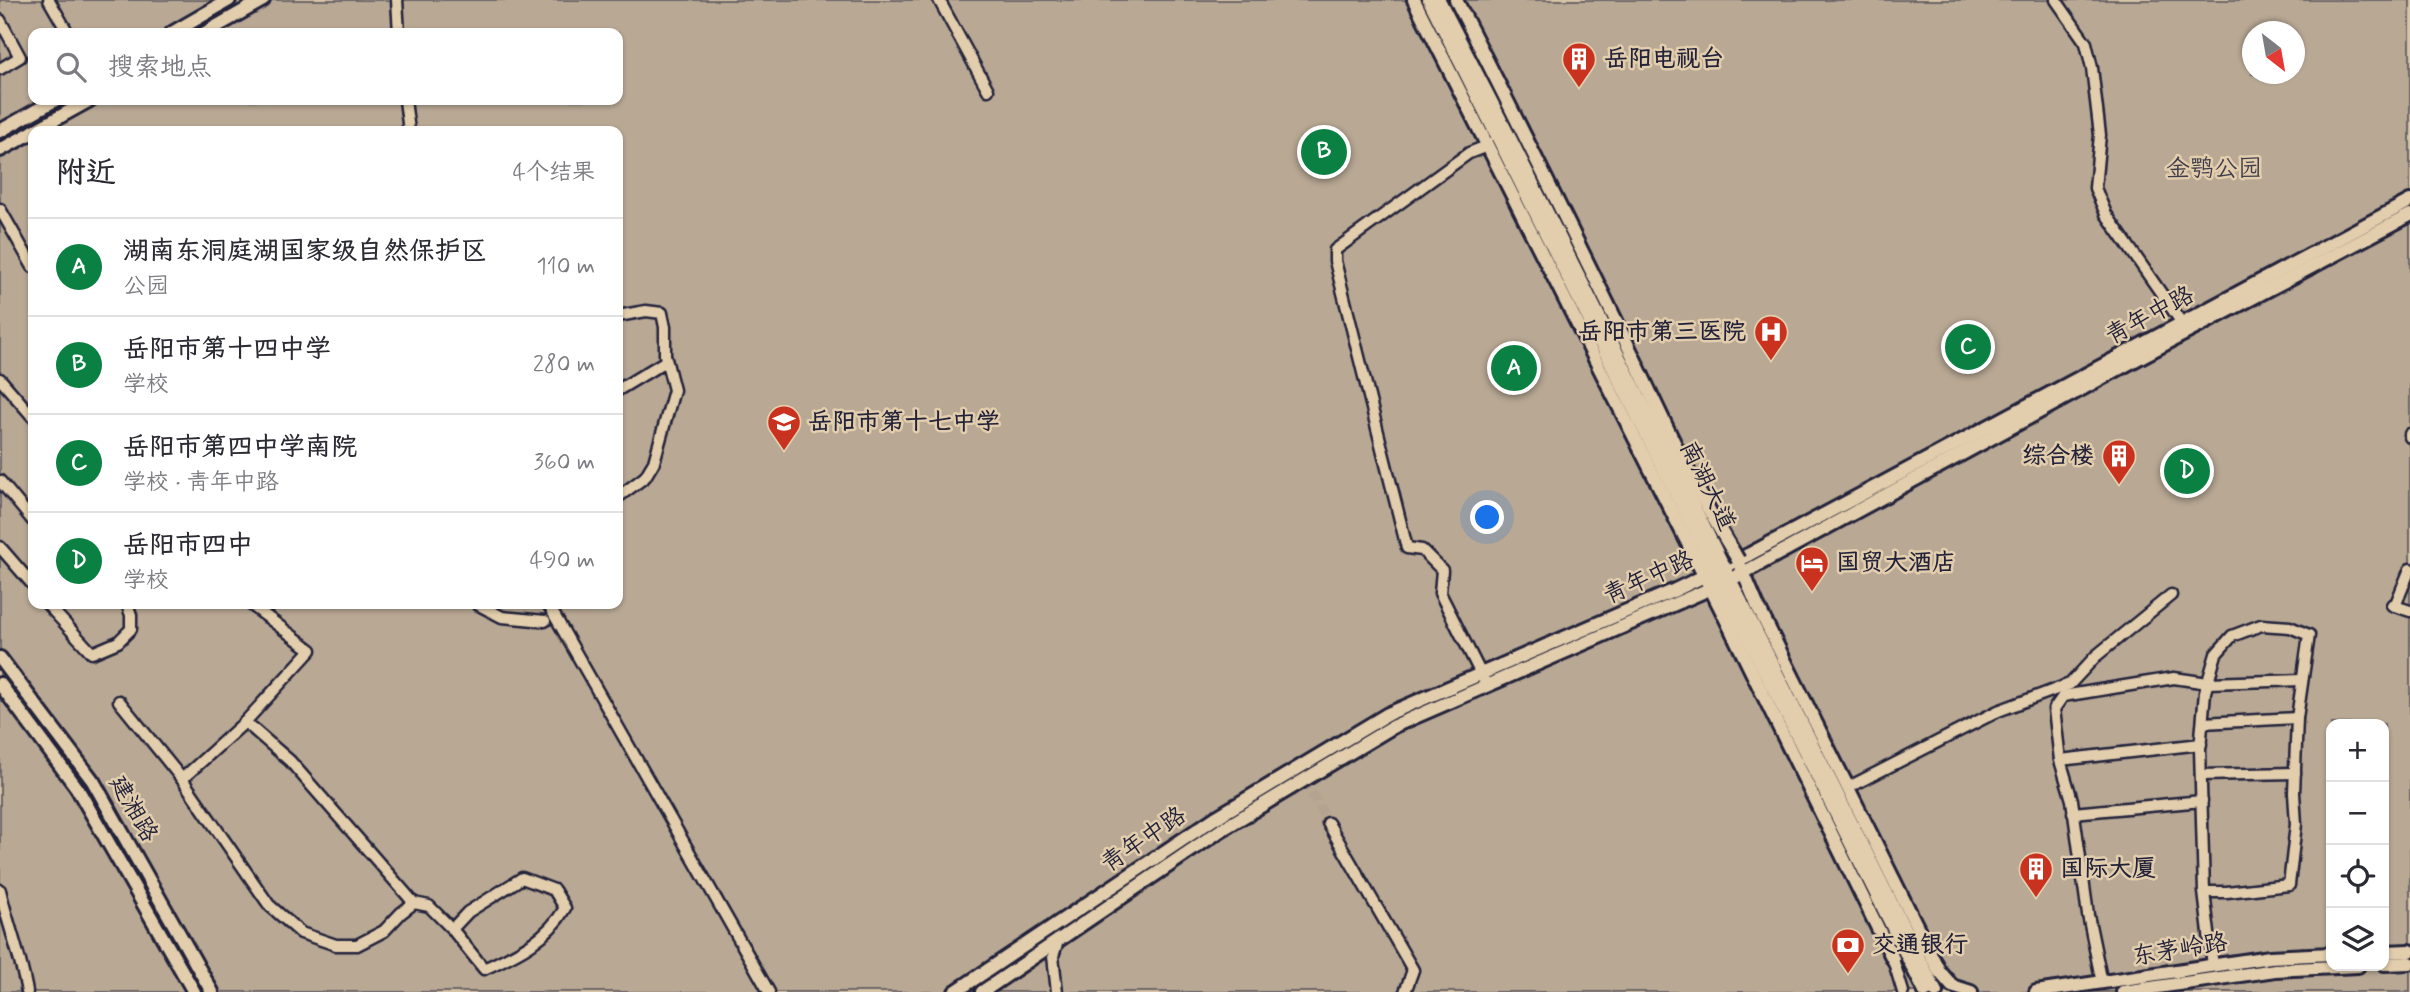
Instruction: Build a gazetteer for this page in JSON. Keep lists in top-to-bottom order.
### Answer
{
  "streets": {
    "main road": [
      "青年中路",
      "南湖大道",
      "建湘路",
      "东茅岭路"
    ]
  },
  "crossings": [
    ["青年中路", "南湖大道"]
  ],
  "parks": ["金鹗公园"],
  "places": {
    "building": ["岳阳电视台", "综合楼", "国际大厦"],
    "hospital": ["岳阳市第三医院"],
    "school or university": ["岳阳市第十七中学"],
    "hotel": ["国贸大酒店"],
    "bank": ["交通银行"]
  },
  "north": "bottom right",
  "page": {
    "search": "搜索地点",
    "pins": [
      "B",
      "C",
      "A",
      "D"
    ],
    "heading": ["附近", "4个结果"],
    "list": [
      {
        "mark": "A",
        "name": "湖南东洞庭湖国家级自然保护区",
        "note": "公园",
        "value": "110 m"
      },
      {
        "mark": "B",
        "name": "岳阳市第十四中学",
        "note": "学校",
        "value": "280 m"
      },
      {
        "mark": "C",
        "name": "岳阳市第四中学南院",
        "note": "学校 · 青年中路",
        "value": "360 m"
      },
      {
        "mark": "D",
        "name": "岳阳市四中",
        "note": "学校",
        "value": "490 m"
      }
    ],
    "map_buttons": ["+", "−"]
  }
}
